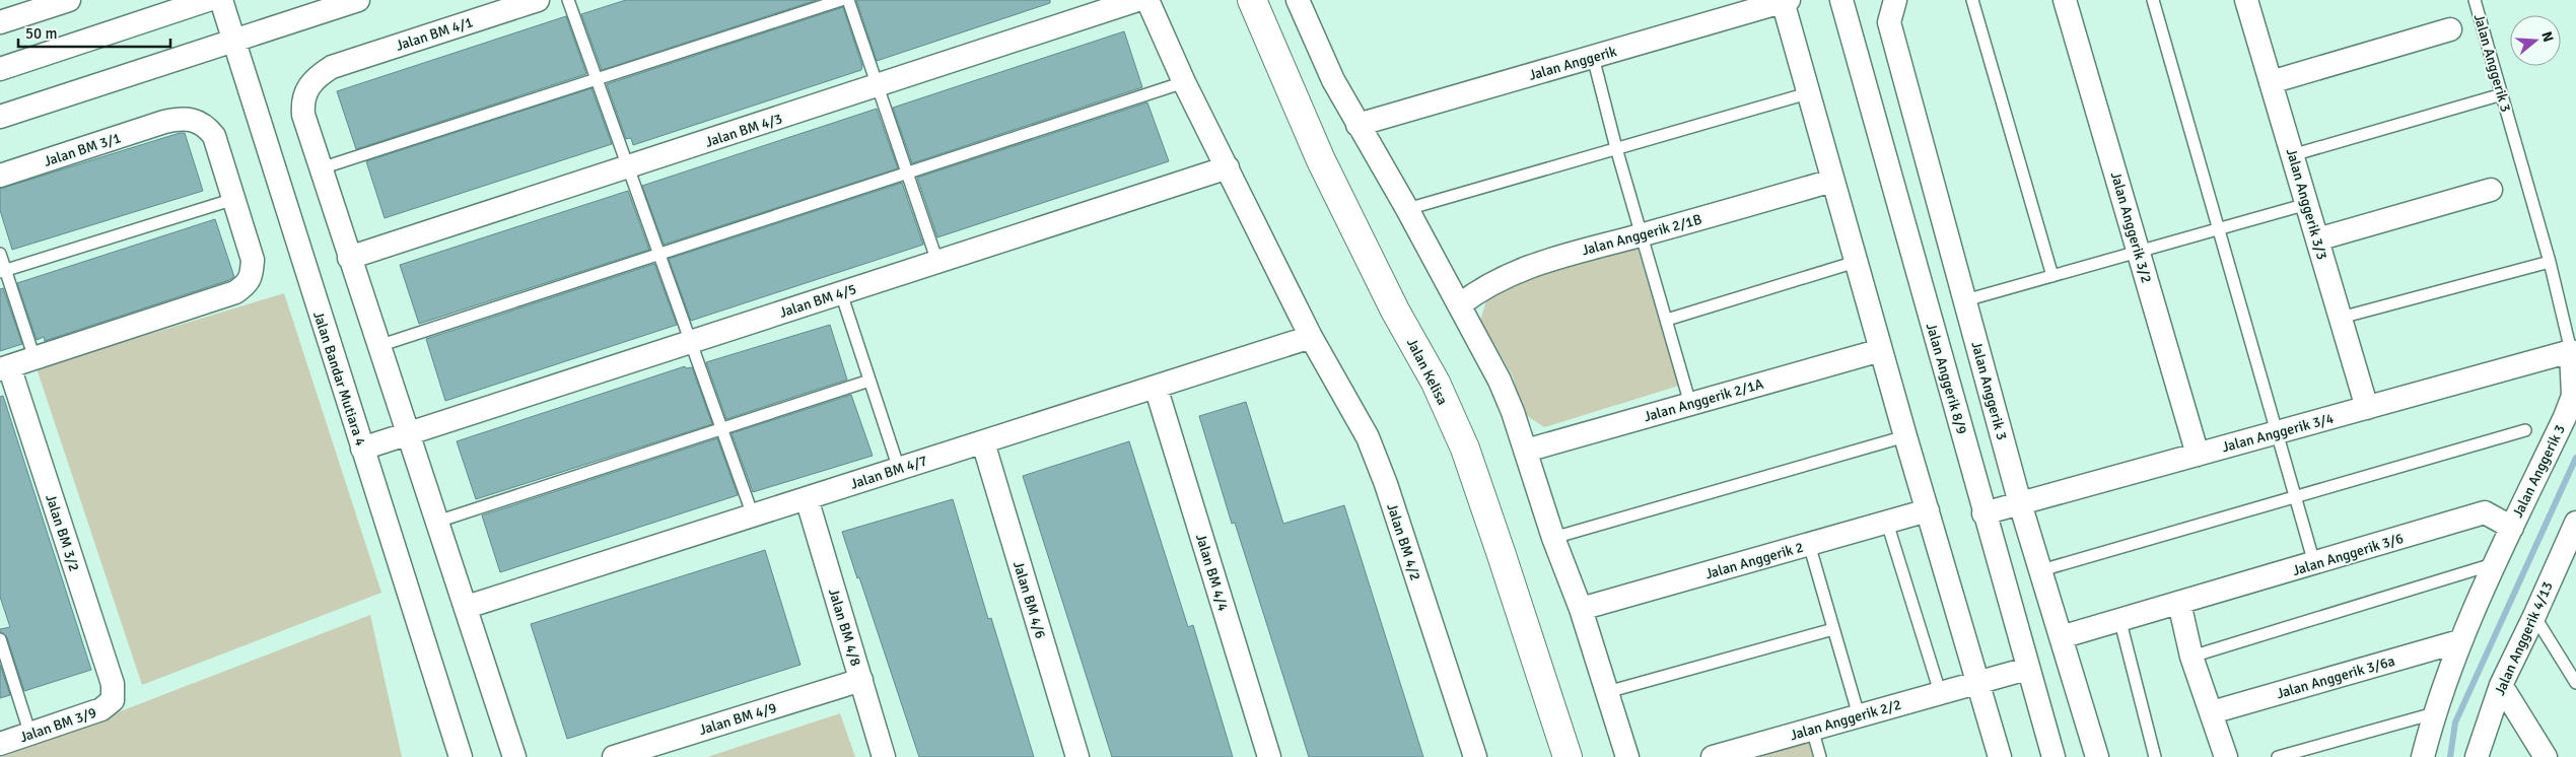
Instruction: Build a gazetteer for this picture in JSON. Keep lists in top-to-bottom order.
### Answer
{
  "streets": {
    "main road": ["Jalan Kelisa"],
    "street": [
      "Jalan BM 4/1",
      "Jalan Anggerik",
      "Jalan Anggerik 3",
      "Jalan BM 4/3",
      "Jalan BM 3/1",
      "Jalan Anggerik 3/3",
      "Jalan Anggerik 3/2",
      "Jalan Anggerik 2/1B",
      "Jalan BM 4/5",
      "Jalan Bandar Mutiara 4",
      "Jalan Anggerik 8/9",
      "Jalan Anggerik 2/1A",
      "Jalan Anggerik 3/4",
      "Jalan BM 4/7",
      "Jalan BM 3/2",
      "Jalan BM 4/2",
      "Jalan Anggerik 3/6",
      "Jalan Anggerik 2",
      "Jalan BM 4/4",
      "Jalan BM 4/6",
      "Jalan BM 4/8",
      "Jalan Anggerik 4/13",
      "Jalan Anggerik 3/6a",
      "Jalan BM 4/9",
      "Jalan Anggerik 2/2",
      "Jalan BM 3/9"
    ]
  },
  "crossings": [
    ["Jalan BM 4/1", "Jalan BM 4/3"],
    ["Jalan BM 4/1", "Jalan BM 4/5"],
    ["Jalan BM 4/1", "Jalan BM 4/7"],
    ["Jalan Anggerik 3", "Jalan Anggerik 3/4"],
    ["Jalan Anggerik 3", "Jalan Anggerik 3/6"],
    ["Jalan Anggerik 3", "Jalan Anggerik 3/6a"],
    ["Jalan Anggerik 3/3", "Jalan Anggerik 3/4"],
    ["Jalan Anggerik 3/2", "Jalan Anggerik 3/4"],
    ["Jalan BM 4/5", "Jalan Bandar Mutiara 4"],
    ["Jalan BM 4/5", "Jalan BM 4/2"],
    ["Jalan Anggerik 8/9", "Jalan Anggerik 3/4"],
    ["Jalan Anggerik 8/9", "Jalan Anggerik 2/2"],
    ["Jalan BM 4/7", "Jalan BM 4/2"],
    ["Jalan BM 4/7", "Jalan BM 4/4"],
    ["Jalan BM 4/7", "Jalan BM 4/6"],
    ["Jalan BM 4/7", "Jalan BM 4/8"],
    ["Jalan BM 3/2", "Jalan BM 3/9"],
    ["Jalan BM 4/8", "Jalan BM 4/9"]
  ],
  "scale_bar": "50 m",
  "north": "right"
}
